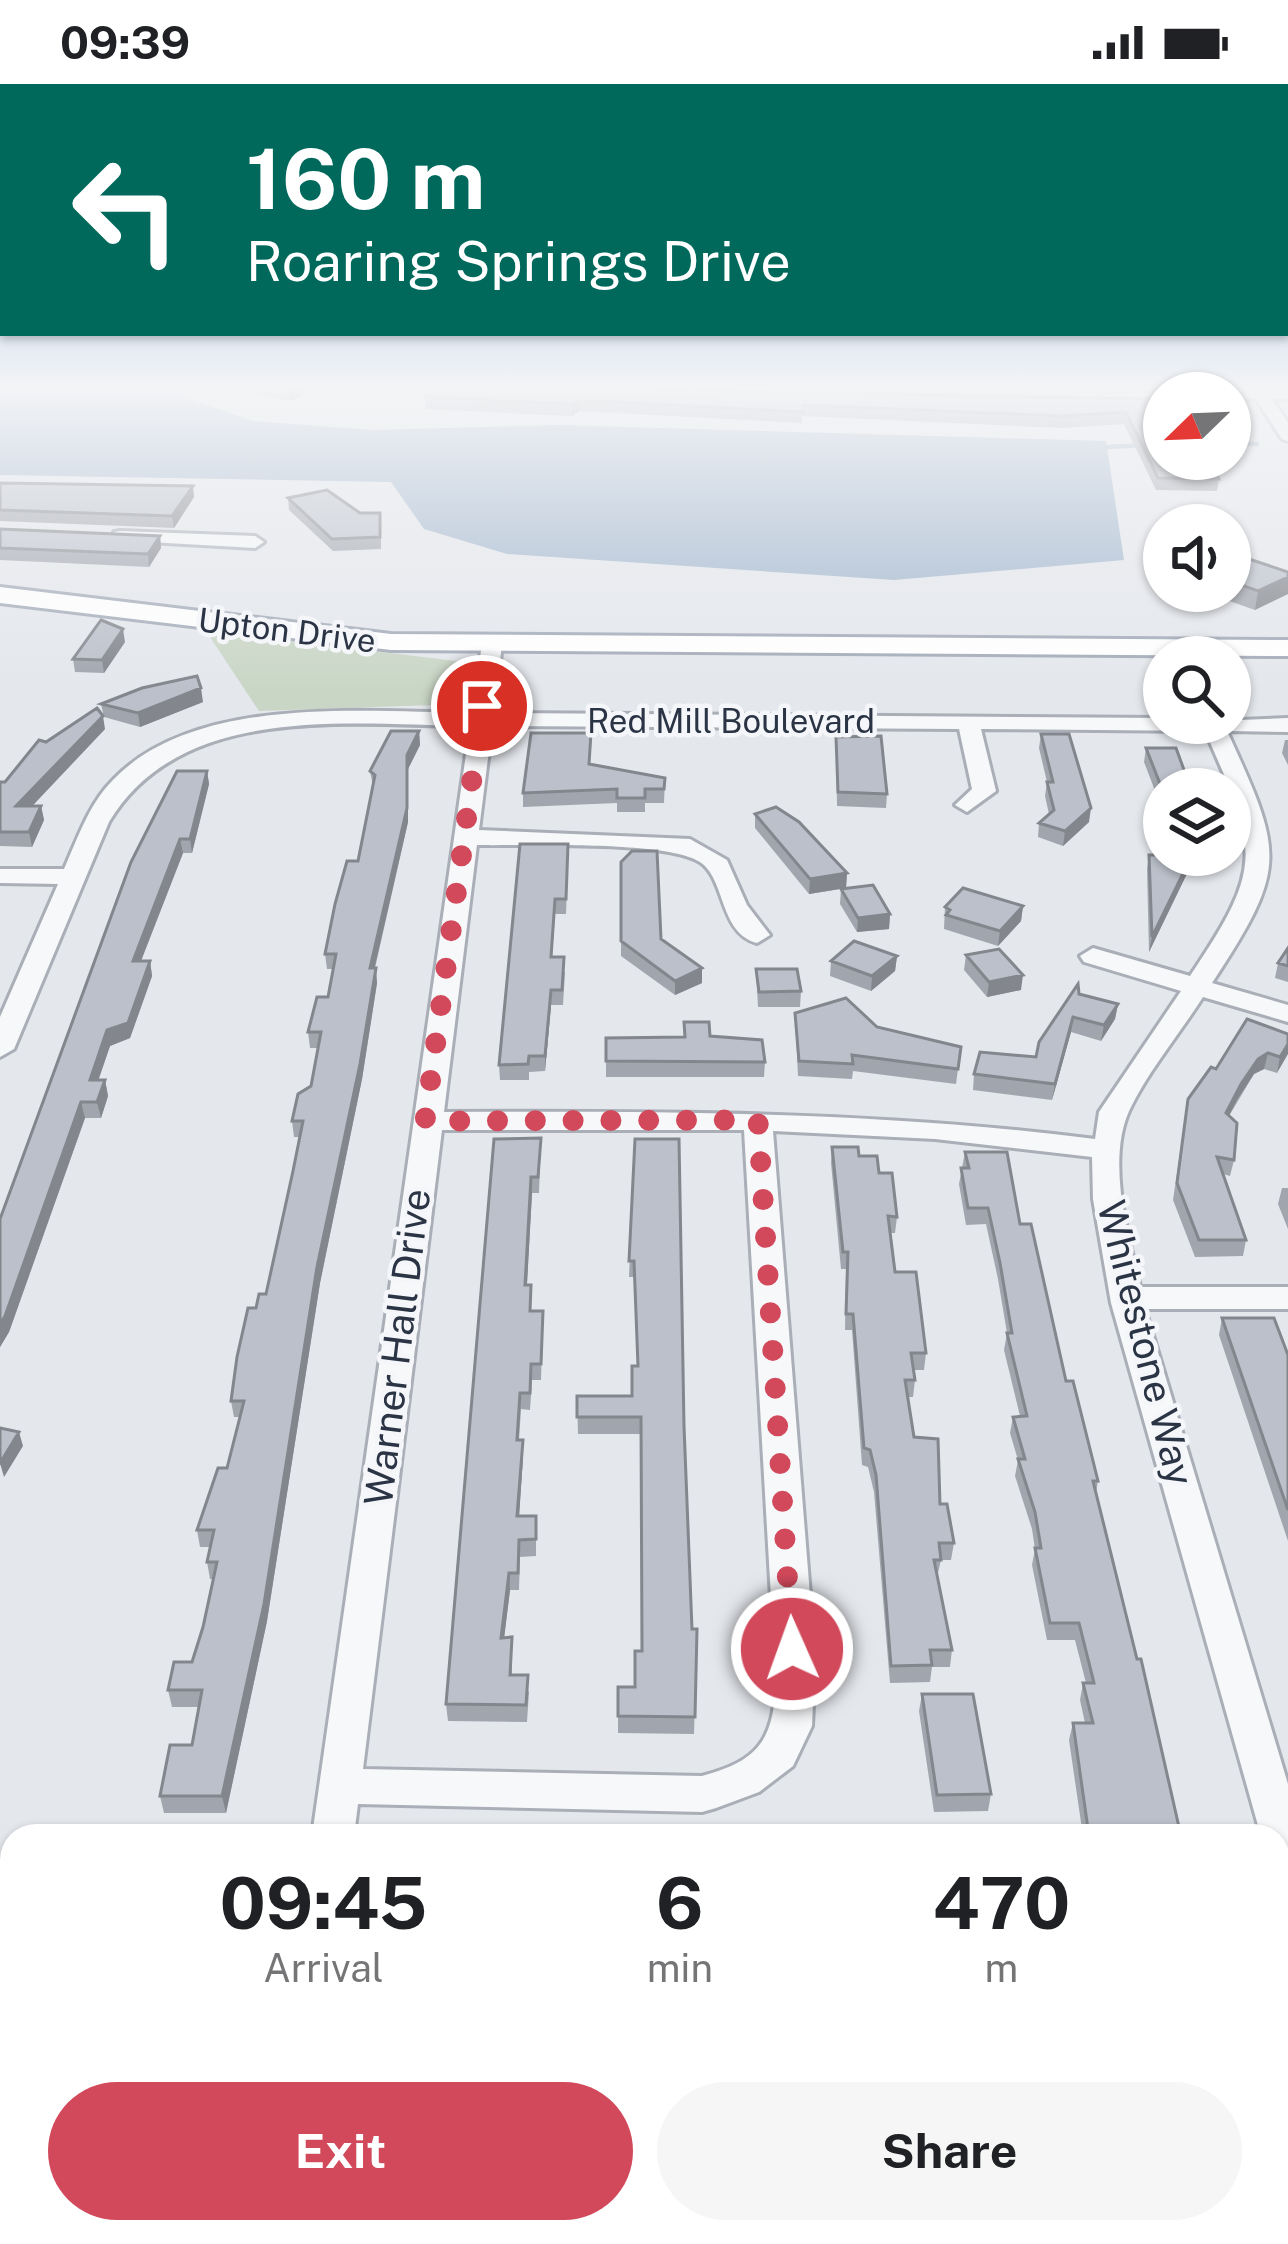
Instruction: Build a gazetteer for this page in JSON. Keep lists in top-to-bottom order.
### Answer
{
  "streets": {
    "main road": ["Upton Drive"],
    "street": ["Red Mill Boulevard", "Whitestone Way", "Warner Hall Drive"]
  },
  "crossings": [
    ["Upton Drive", "Warner Hall Drive"],
    ["Red Mill Boulevard", "Warner Hall Drive"]
  ],
  "north": "bottom left",
  "page": {
    "status": "09:39",
    "turn": ["160 m", "Roaring Springs Drive"],
    "eta": [
      "09:45",
      "Arrival",
      "6",
      "min",
      "470",
      "m"
    ],
    "buttons": ["Exit", "Share"]
  }
}
